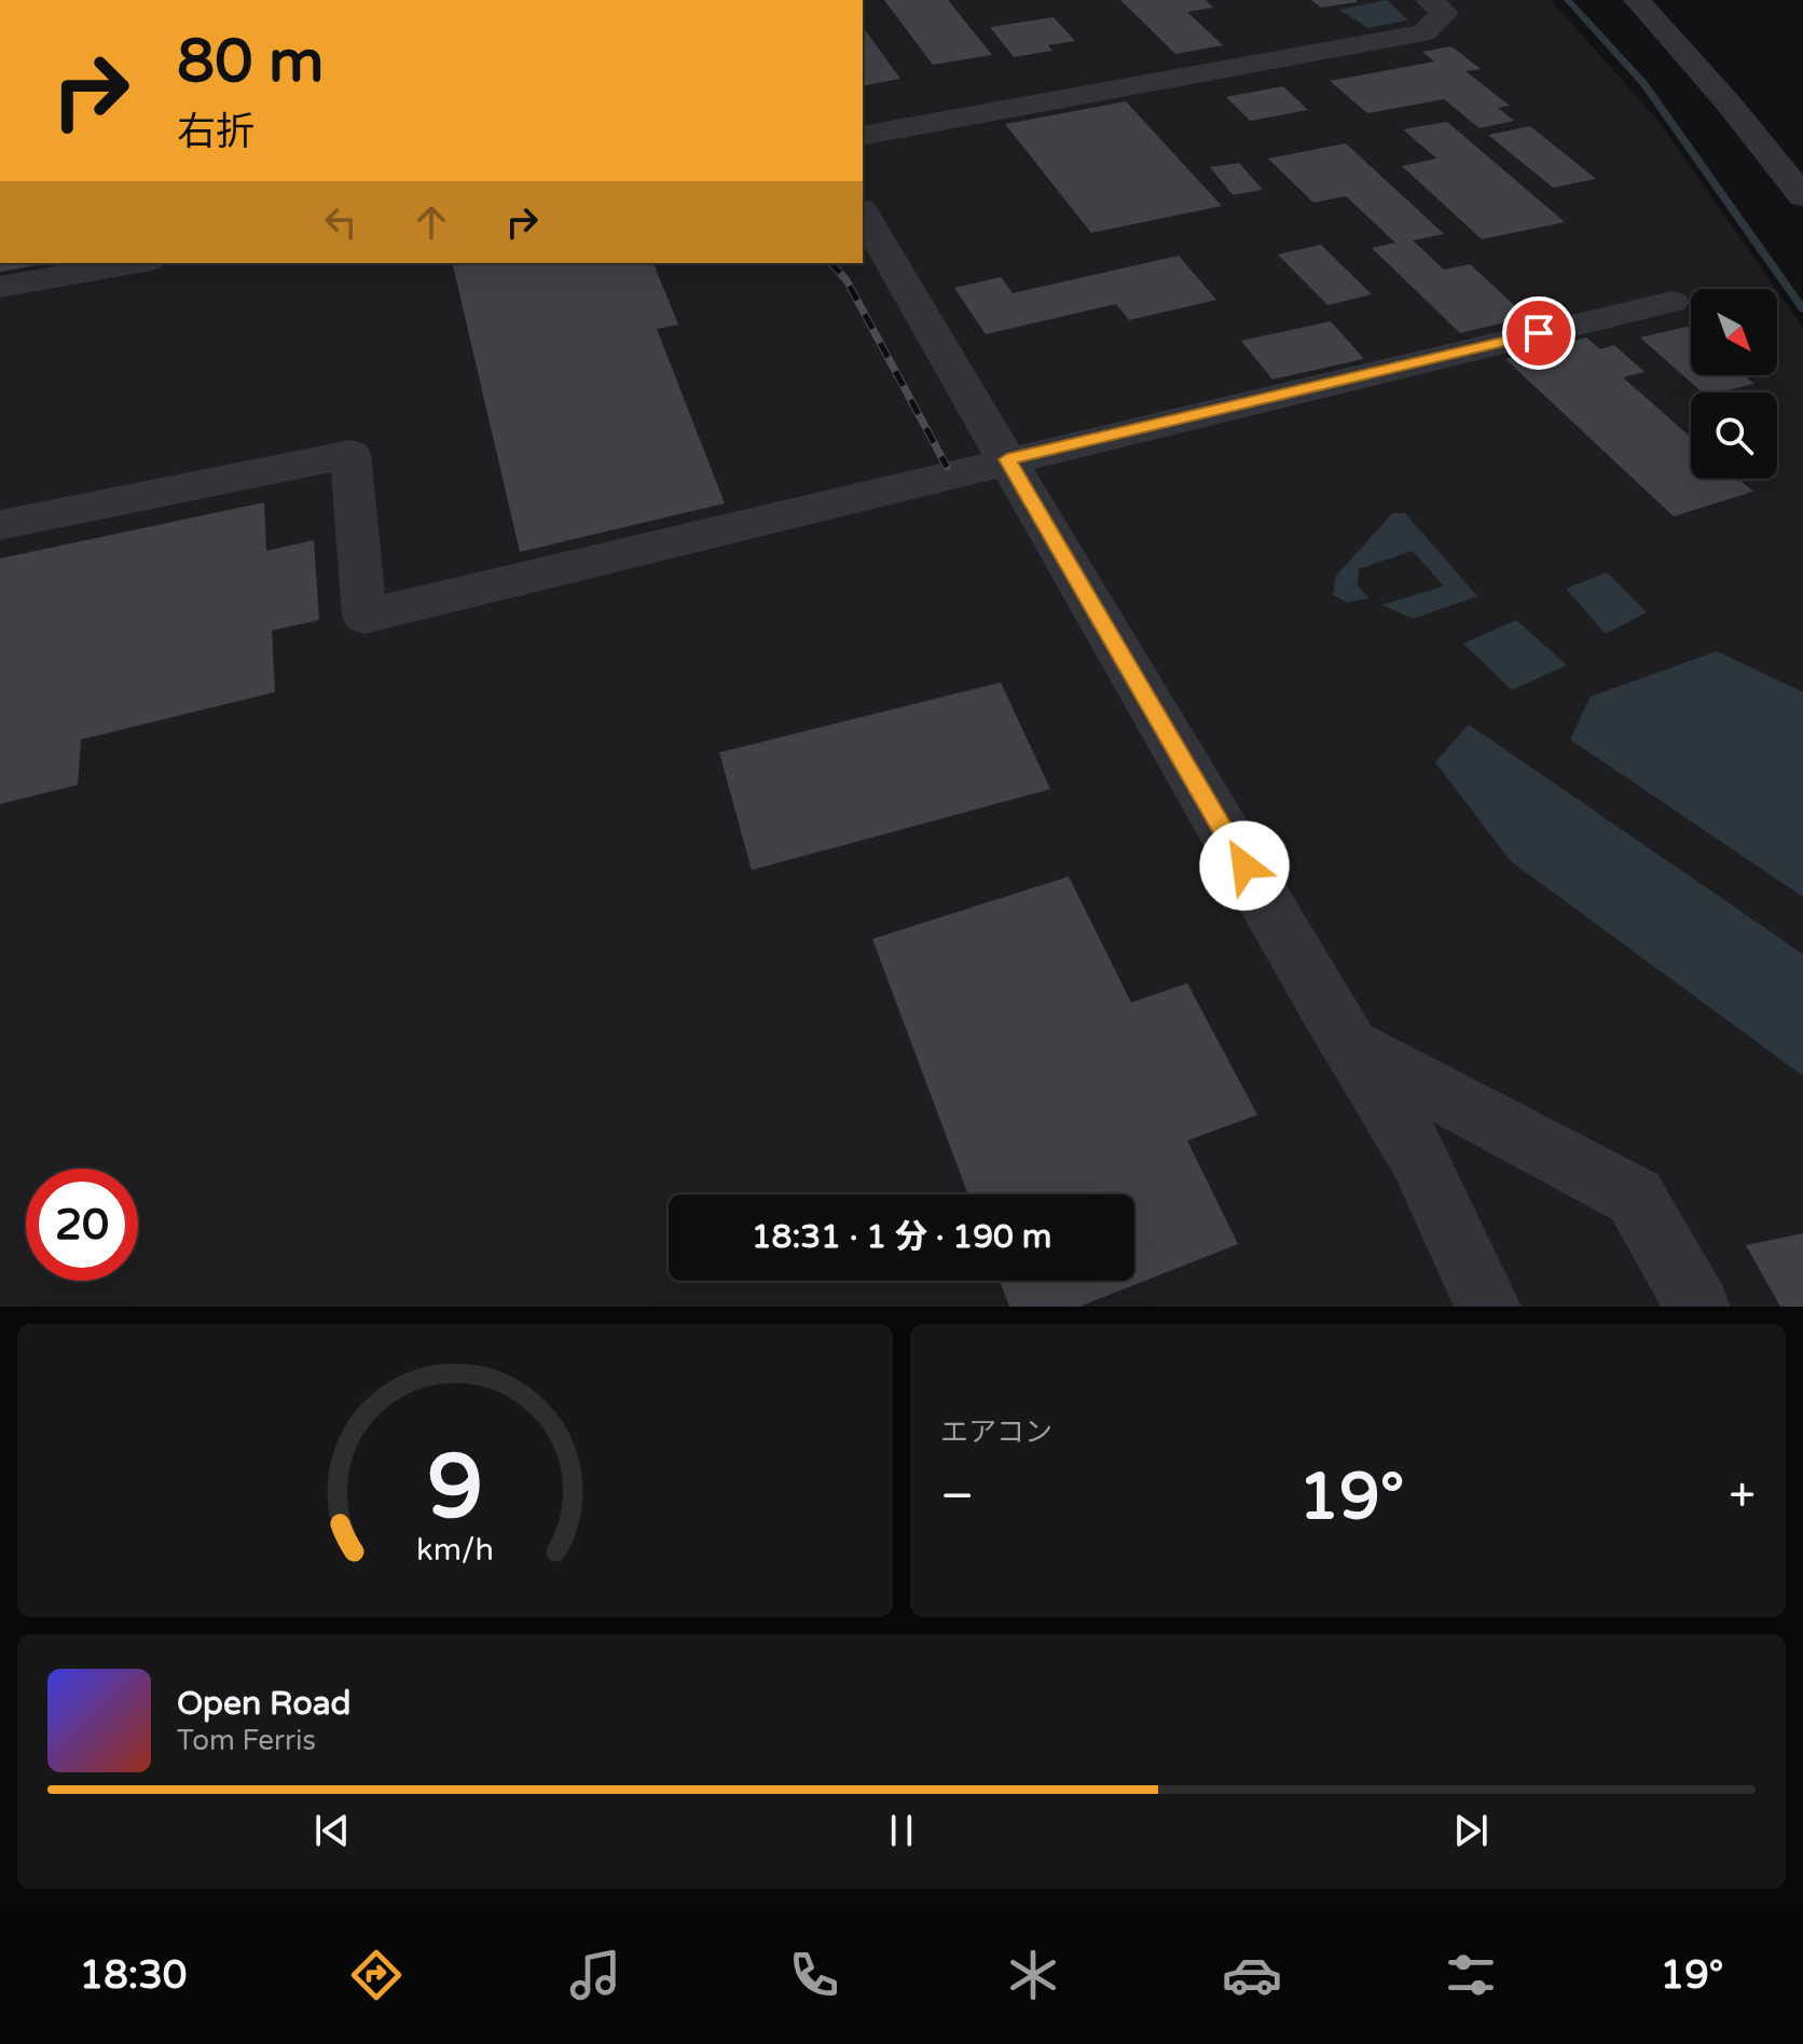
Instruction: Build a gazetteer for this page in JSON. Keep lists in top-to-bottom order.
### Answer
{
  "north": "bottom right",
  "page": {
    "turn": ["80 m", "右折"],
    "limit": "20",
    "trip": "18:31 · 1 分 · 190 m",
    "tile": "エアコン",
    "heat": ["−", "19°", "+"],
    "song": ["Open Road", "Tom Ferris"],
    "tabs": ["18:30", "19°"],
    "gauge": ["9", "km/h"]
  }
}
